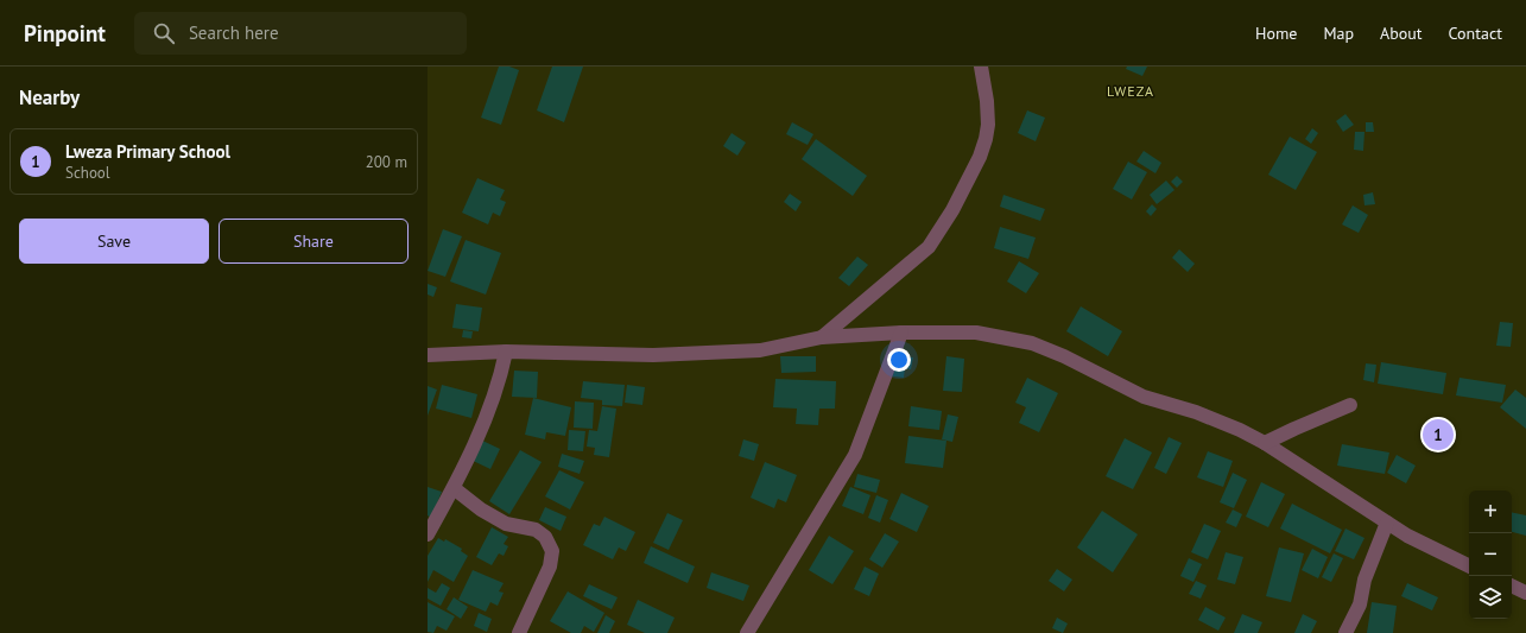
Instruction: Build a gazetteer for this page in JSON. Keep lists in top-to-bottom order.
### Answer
{
  "districts": ["LWEZA"],
  "page": {
    "header": "Pinpoint",
    "search": "Search here",
    "nav": [
      "Home",
      "Map",
      "About",
      "Contact"
    ],
    "heading": "Nearby",
    "list": [
      {
        "mark": "1",
        "name": "Lweza Primary School",
        "note": "School",
        "value": "200 m"
      }
    ],
    "buttons": ["Save", "Share"],
    "pins": "1",
    "map_buttons": ["+", "−"]
  }
}
